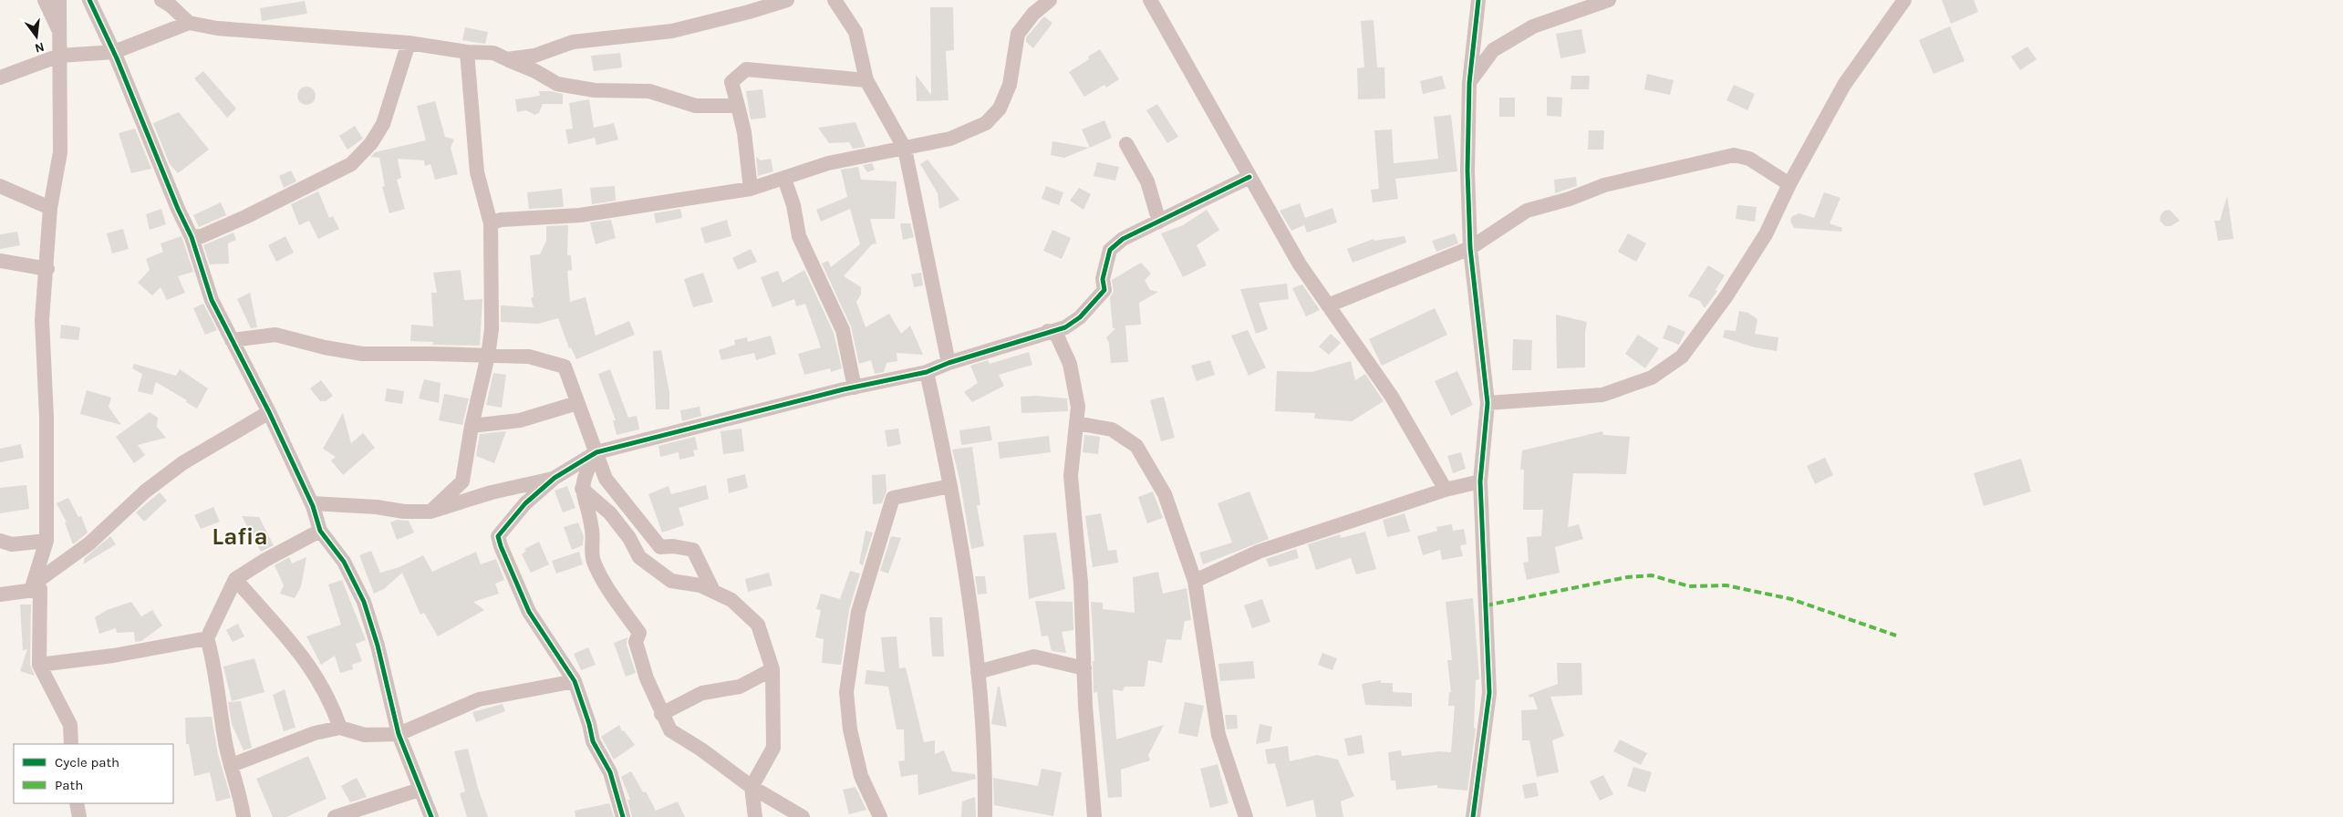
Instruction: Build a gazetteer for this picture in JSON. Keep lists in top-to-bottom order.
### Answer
{
  "districts": ["Lafia"],
  "legend": ["Cycle path", "Path"],
  "north": "bottom"
}
